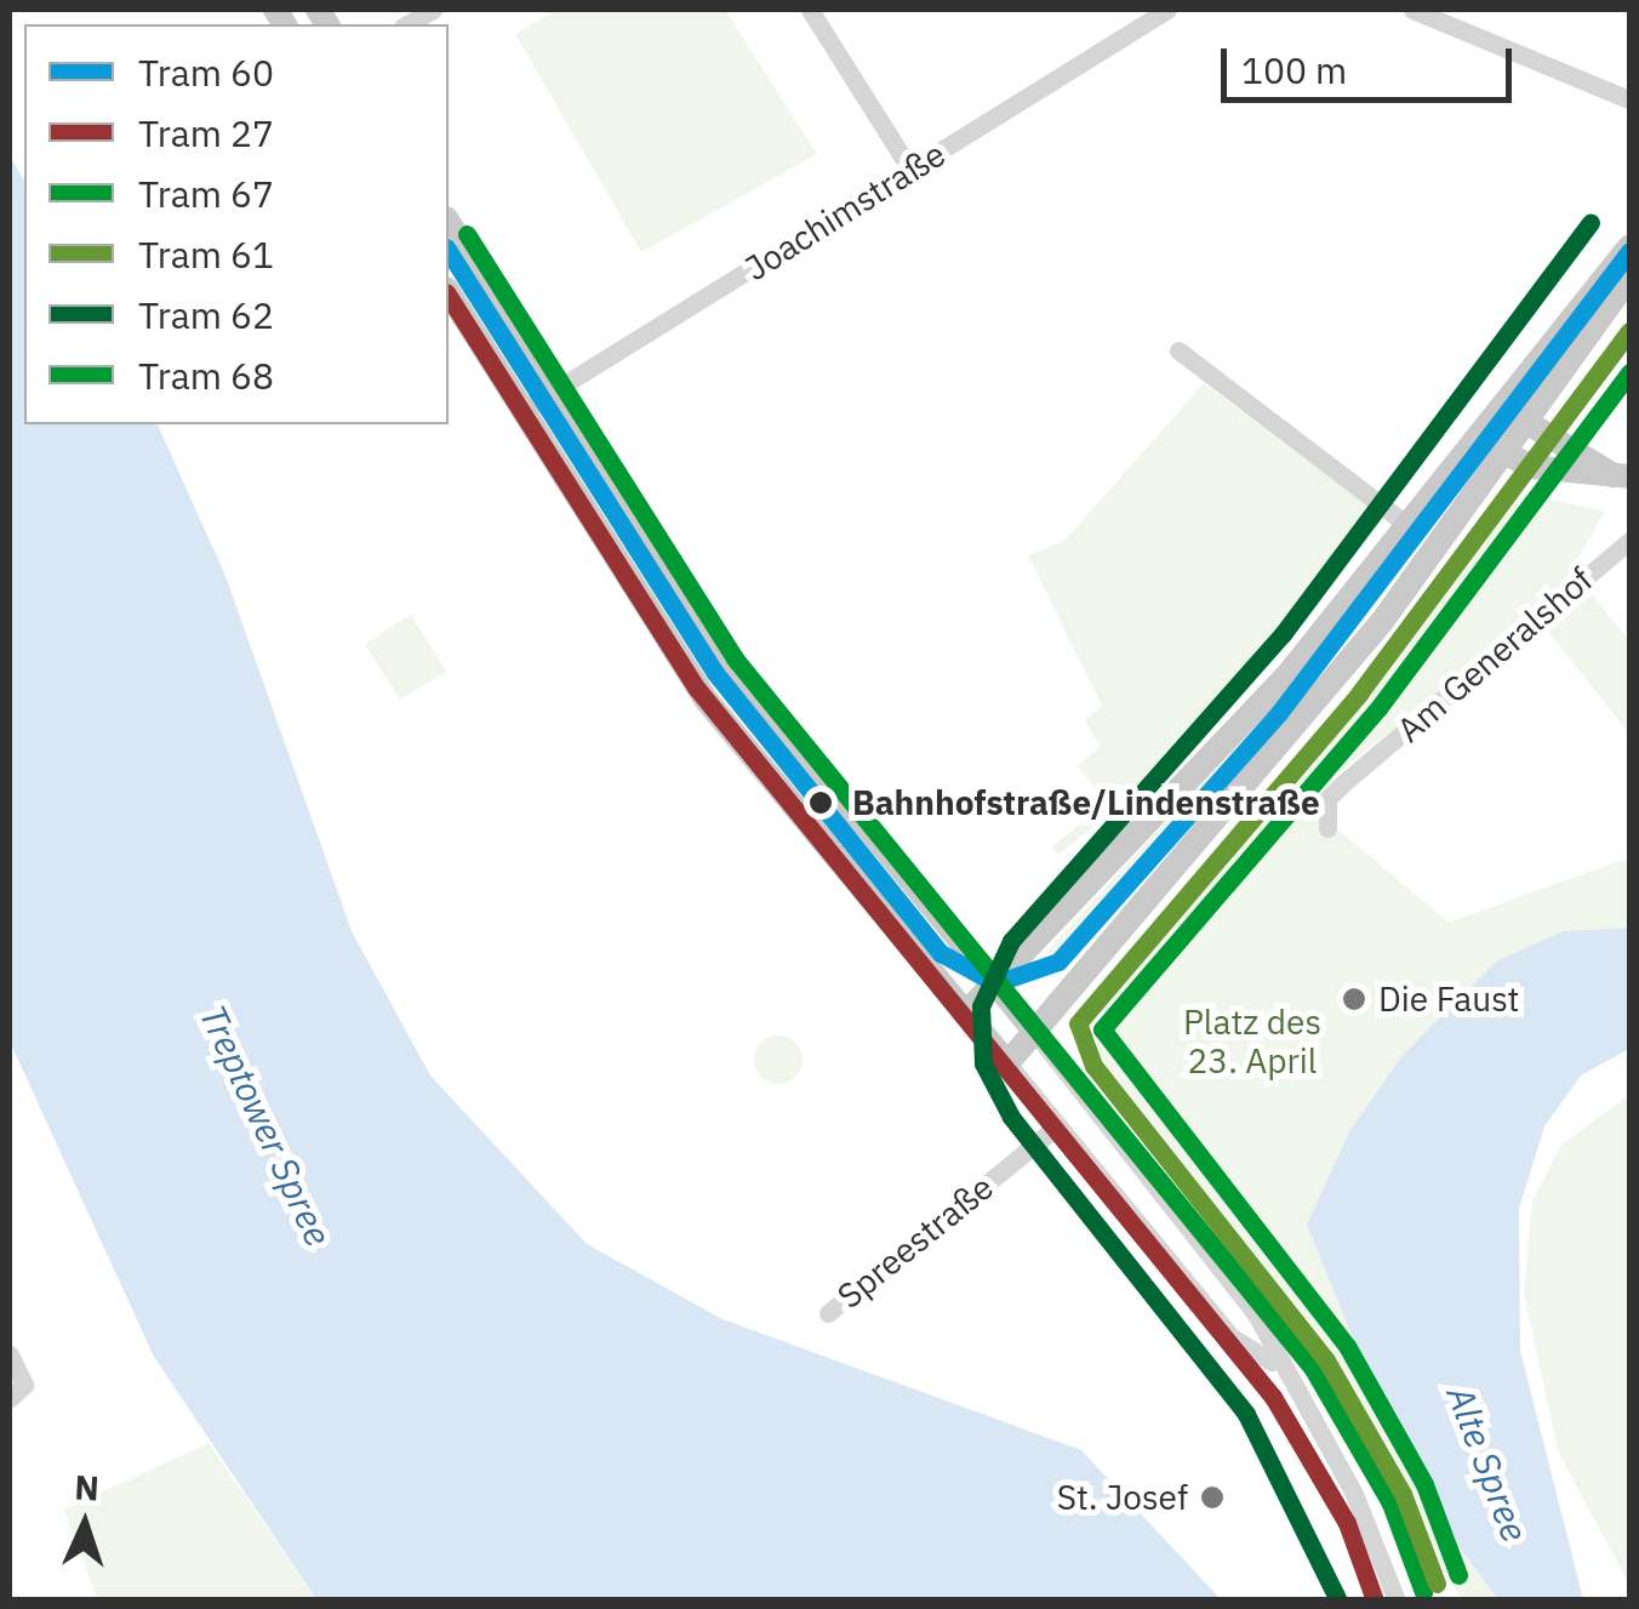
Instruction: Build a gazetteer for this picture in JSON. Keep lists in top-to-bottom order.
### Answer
{
  "streets": {
    "street": ["Joachimstraße", "Am Generalshof", "Spreestraße"]
  },
  "water": ["Treptower Spree", "Alte Spree"],
  "parks": ["Platz des 23. April"],
  "places": ["Bahnhofstraße/Lindenstraße", "Die Faust", "St. Josef"],
  "lines": [
    "tram line 62",
    "tram line 67",
    "tram line 60",
    "tram line 27",
    "tram line 61",
    "tram line 68"
  ],
  "legend": [
    "Tram 60",
    "Tram 27",
    "Tram 67",
    "Tram 61",
    "Tram 62",
    "Tram 68"
  ],
  "scale_bar": "100 m",
  "north": "top"
}
